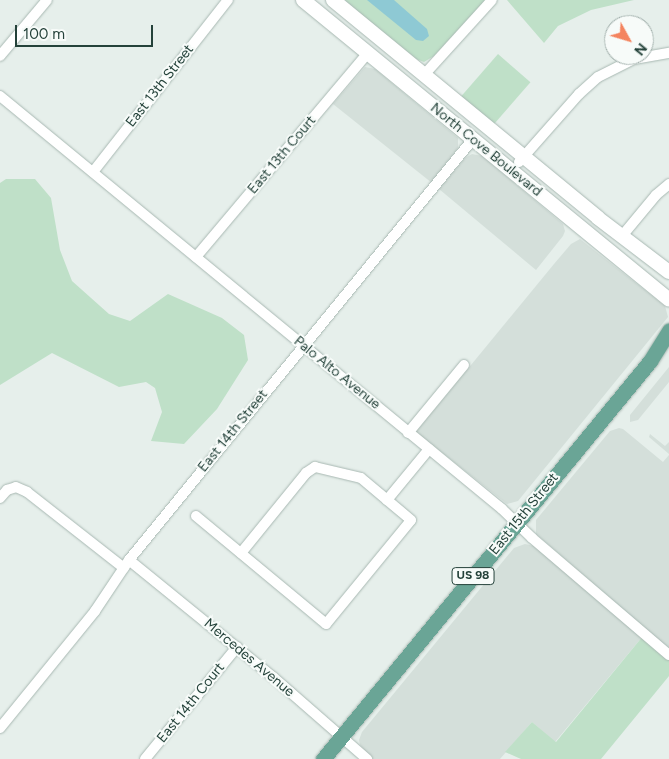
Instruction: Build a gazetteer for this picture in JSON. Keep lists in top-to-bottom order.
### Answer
{
  "streets": {
    "main road": ["North Cove Boulevard", "East 15th Street", "US 98"],
    "street": [
      "East 13th Street",
      "East 13th Court",
      "Palo Alto Avenue",
      "East 14th Street",
      "Mercedes Avenue",
      "East 14th Court"
    ]
  },
  "crossings": [
    ["East 13th Street", "Palo Alto Avenue"],
    ["North Cove Boulevard", "East 13th Court"],
    ["North Cove Boulevard", "East 14th Street"],
    ["East 13th Court", "Palo Alto Avenue"],
    ["Palo Alto Avenue", "East 14th Street"],
    ["Palo Alto Avenue", "East 15th Street"],
    ["East 14th Street", "Mercedes Avenue"],
    ["East 15th Street", "Mercedes Avenue"],
    ["Mercedes Avenue", "East 14th Court"]
  ],
  "scale_bar": "100 m",
  "north": "bottom right"
}
